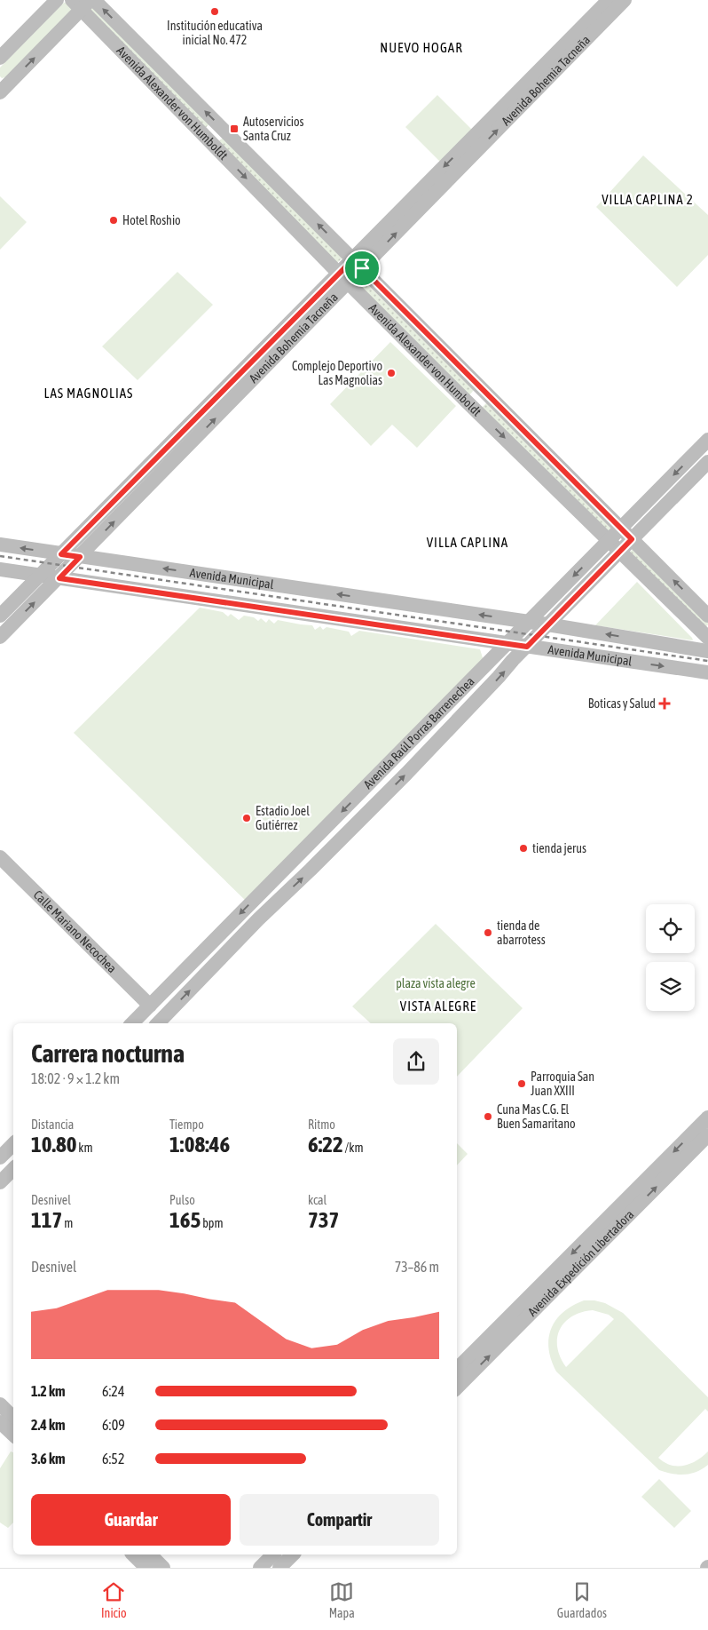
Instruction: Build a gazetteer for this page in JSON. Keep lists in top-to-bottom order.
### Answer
{
  "streets": {
    "street": [
      "Avenida Bohemia Tacneña",
      "Avenida Alexander von Humboldt",
      "Avenida Municipal",
      "Avenida Raúl Porras Barrenechea",
      "Calle Mariano Necochea",
      "Avenida Expedición Libertadora"
    ]
  },
  "crossings": [
    ["Avenida Bohemia Tacneña", "Avenida Alexander von Humboldt"],
    ["Avenida Bohemia Tacneña", "Avenida Municipal"],
    ["Avenida Alexander von Humboldt", "Avenida Municipal"],
    ["Avenida Alexander von Humboldt", "Avenida Raúl Porras Barrenechea"],
    ["Avenida Municipal", "Avenida Raúl Porras Barrenechea"],
    ["Avenida Raúl Porras Barrenechea", "Calle Mariano Necochea"]
  ],
  "districts": [
    "NUEVO HOGAR",
    "VILLA CAPLINA 2",
    "LAS MAGNOLIAS",
    "VILLA CAPLINA",
    "VISTA ALEGRE"
  ],
  "parks": ["plaza vista alegre"],
  "places": {
    "other": [
      "Institución educativa inicial No. 472",
      "Hotel Roshio",
      "Complejo Deportivo Las Magnolias",
      "Estadio Joel Gutiérrez",
      "tienda jerus",
      "tienda de abarrotess",
      "Parroquia San Juan XXIII",
      "Cuna Mas C.G. El Buen Samaritano"
    ],
    "transit": ["Autoservicios Santa Cruz"],
    "health": ["Boticas y Salud"]
  },
  "page": {
    "heading": ["Carrera nocturna", "18:02 · 9 × 1.2 km"],
    "stats": [
      ["Distancia", "10.80 km"],
      ["Tiempo", "1:08:46"],
      ["Ritmo", "6:22 /km"],
      ["Desnivel", "117 m"],
      ["Pulso", "165 bpm"],
      ["kcal", "737"]
    ],
    "chart": ["Desnivel", "73–86 m"],
    "list": [
      {
        "name": "1.2 km",
        "note": "6:24"
      },
      {
        "name": "2.4 km",
        "note": "6:09"
      },
      {
        "name": "3.6 km",
        "note": "6:52"
      }
    ],
    "buttons": ["Guardar", "Compartir"],
    "tabs": ["Inicio", "Mapa", "Guardados"]
  }
}
